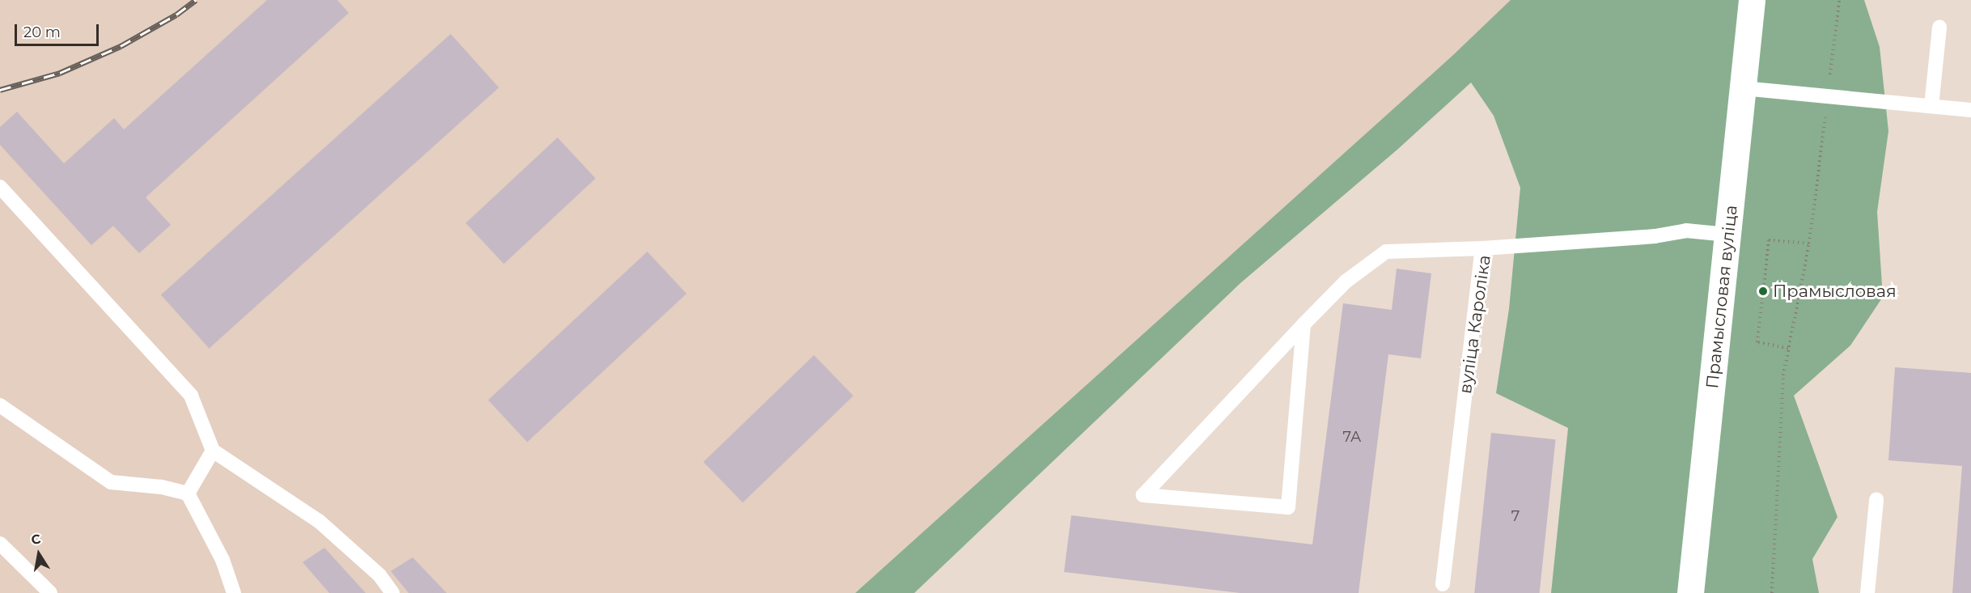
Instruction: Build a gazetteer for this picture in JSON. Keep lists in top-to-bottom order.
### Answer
{
  "streets": {
    "main road": ["Прамысловая вуліца"],
    "lane": ["вуліца Кароліка"]
  },
  "crossings": [
    ["Прамысловая вуліца", "вуліца Кароліка"]
  ],
  "places": ["Прамысловая"],
  "house_numbers": ["7А", "7"],
  "scale_bar": "20 m",
  "north": "top"
}
